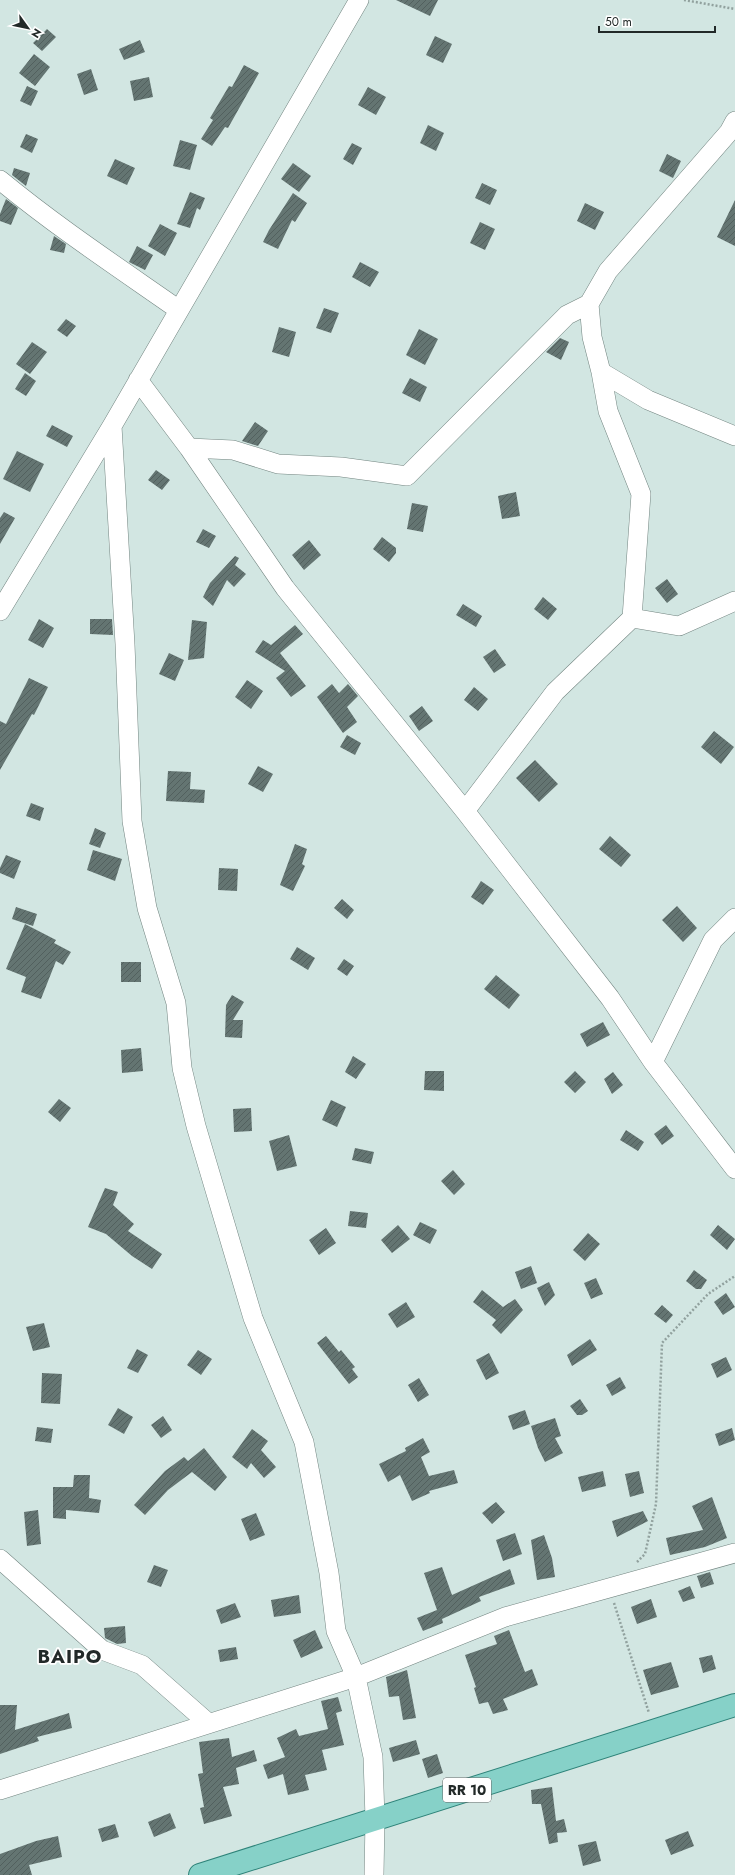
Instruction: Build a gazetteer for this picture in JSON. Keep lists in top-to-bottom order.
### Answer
{
  "streets": {
    "main road": ["RR 10"]
  },
  "districts": ["BAIPO"],
  "scale_bar": "50 m",
  "north": "bottom right"
}
